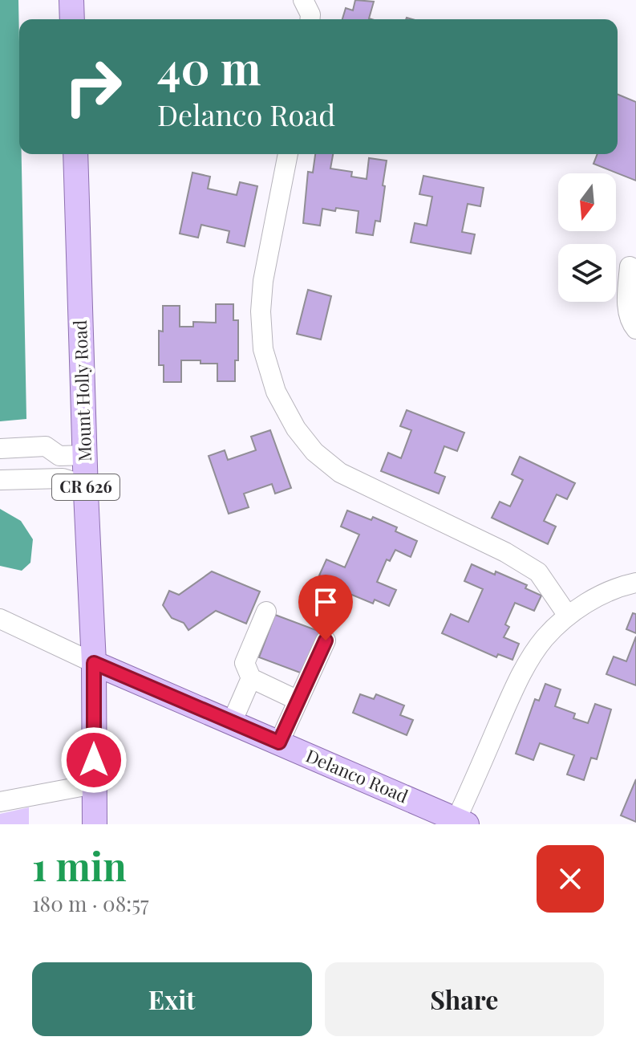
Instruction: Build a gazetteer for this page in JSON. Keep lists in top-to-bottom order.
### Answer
{
  "streets": {
    "main road": ["Mount Holly Road", "CR 626", "Delanco Road"]
  },
  "crossings": [
    ["Mount Holly Road", "Delanco Road"]
  ],
  "north": "bottom",
  "page": {
    "turn": ["40 m", "Delanco Road"],
    "heading": ["1 min", "180 m · 08:57"],
    "buttons": ["Exit", "Share"]
  }
}
